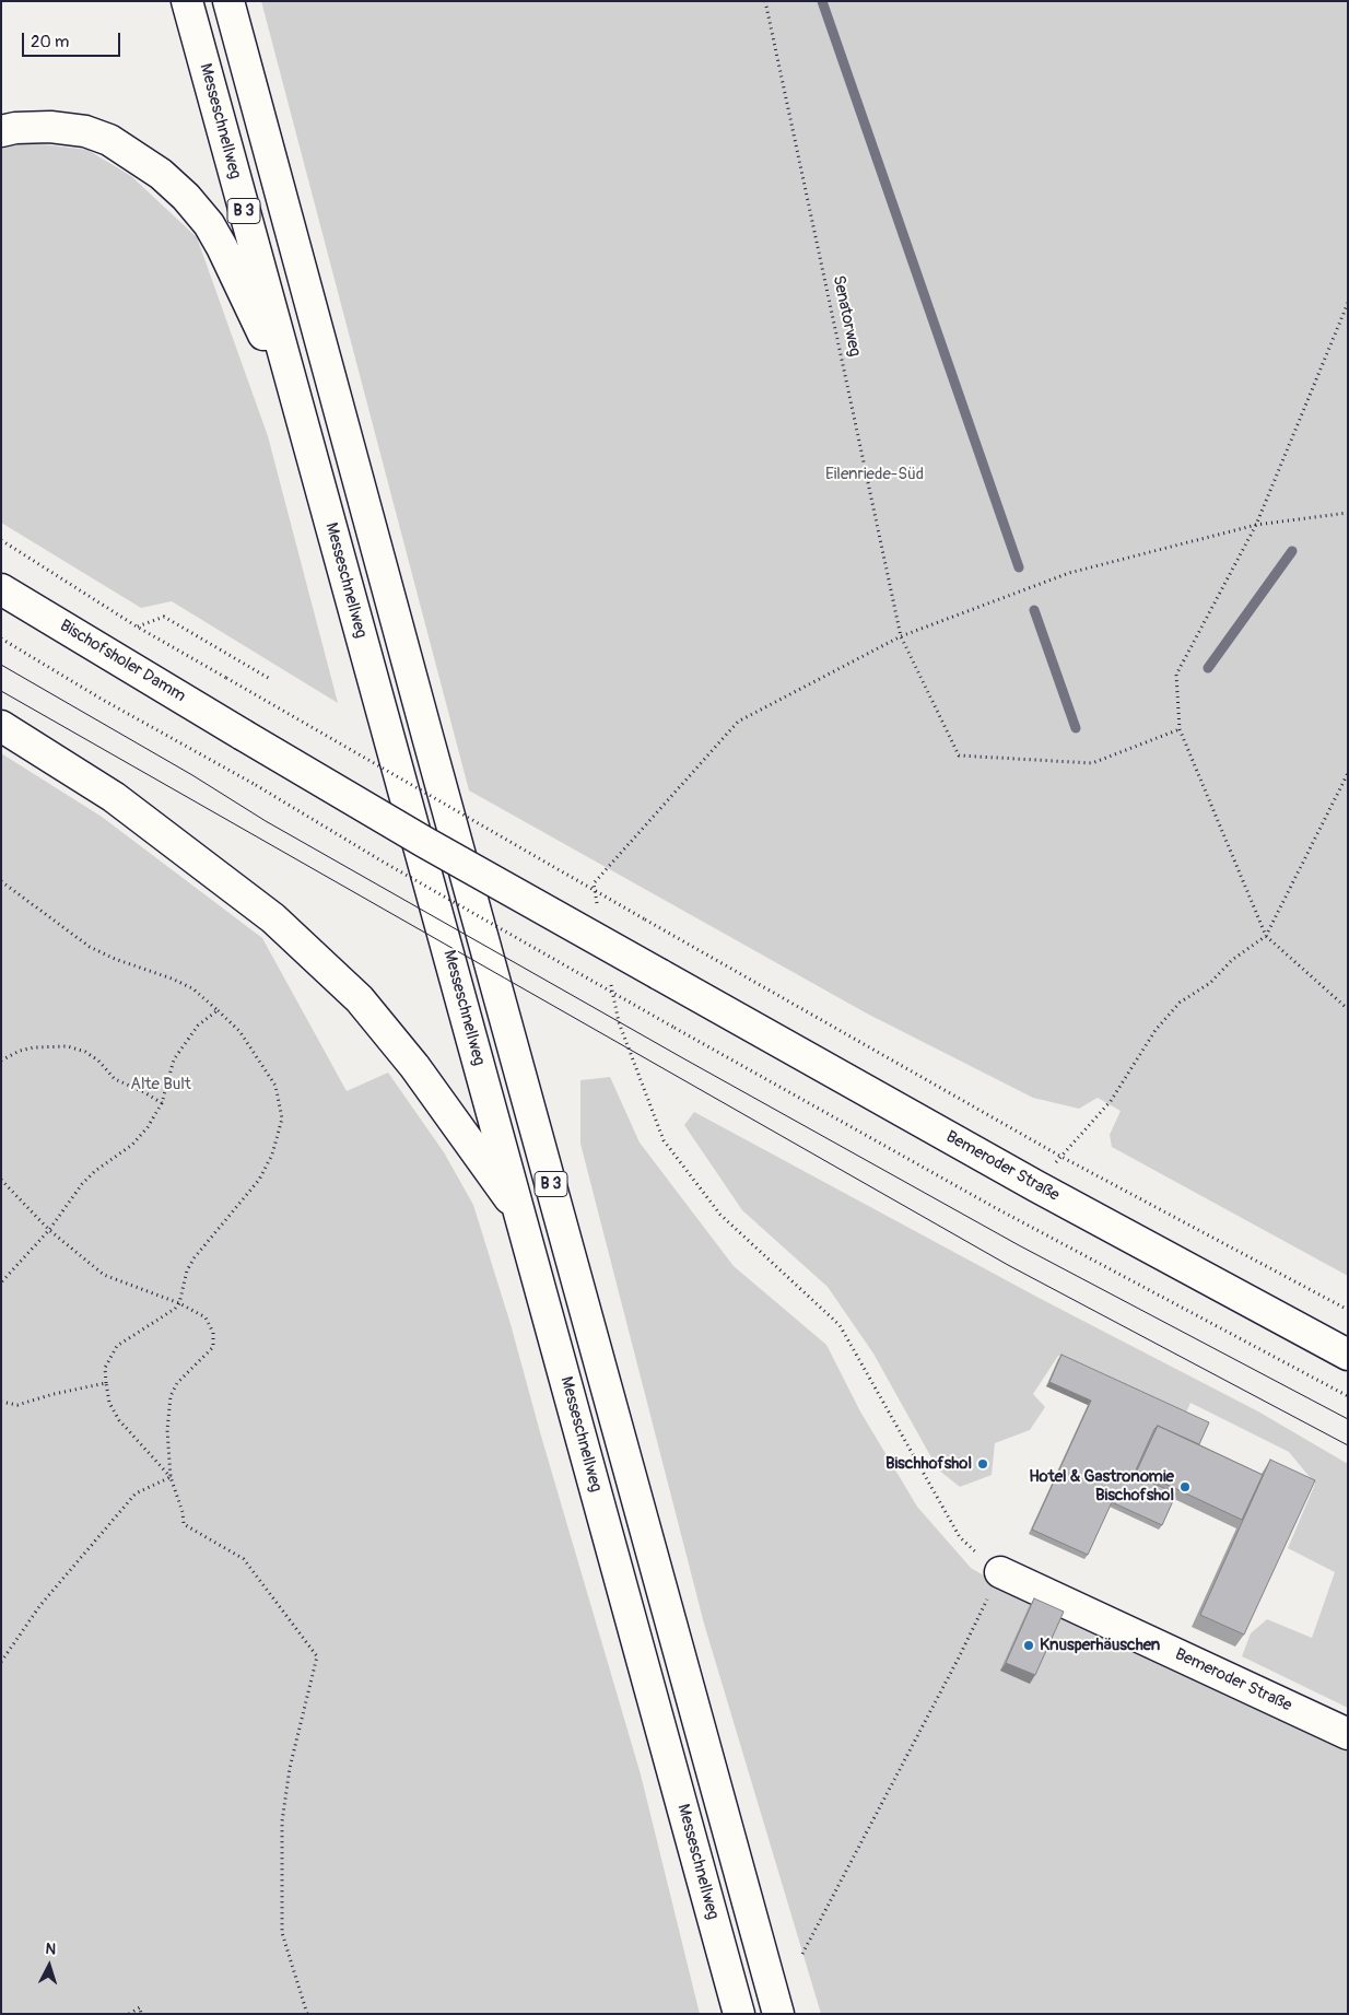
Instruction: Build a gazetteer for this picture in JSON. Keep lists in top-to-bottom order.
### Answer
{
  "streets": {
    "main road": [
      "Messeschnellweg",
      "B 3",
      "Bischofsholer Damm",
      "Bemeroder Straße"
    ],
    "path": ["Senatorweg"]
  },
  "crossings": [
    ["Bischofsholer Damm", "Bemeroder Straße"]
  ],
  "parks": ["Eilenriede-Süd", "Alte Bult"],
  "places": ["Bischhofshol", "Hotel & Gastronomie Bischofshol", "Knusperhäuschen"],
  "scale_bar": "20 m",
  "north": "top"
}
